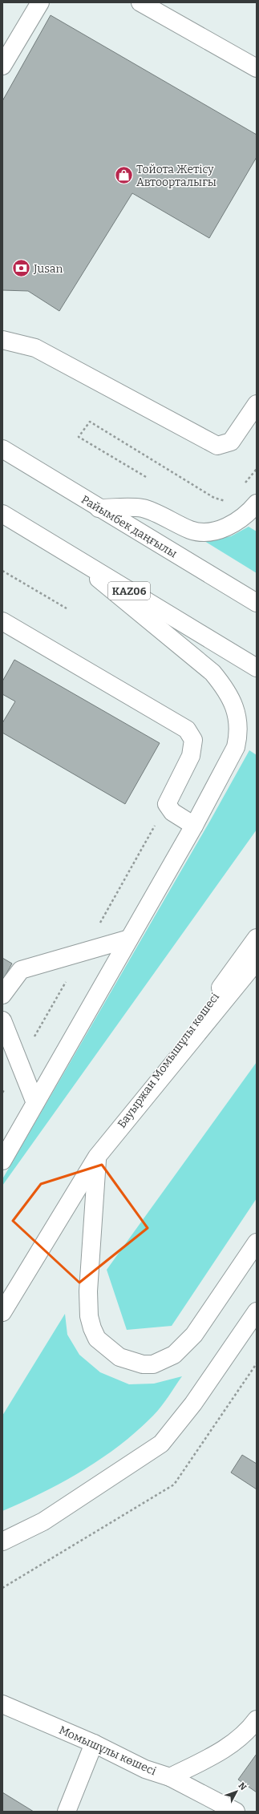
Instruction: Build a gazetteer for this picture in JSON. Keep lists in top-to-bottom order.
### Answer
{
  "streets": {
    "main road": [
      "Райымбек даңғылы",
      "KАZ06",
      "Бауыржан Момышұлы көшесі",
      "Момышұлы көшесі"
    ]
  },
  "places": {
    "shop": ["Тойота Жетiсу Автоорталығы"],
    "bank": ["Jusan"]
  },
  "north": "top right"
}
